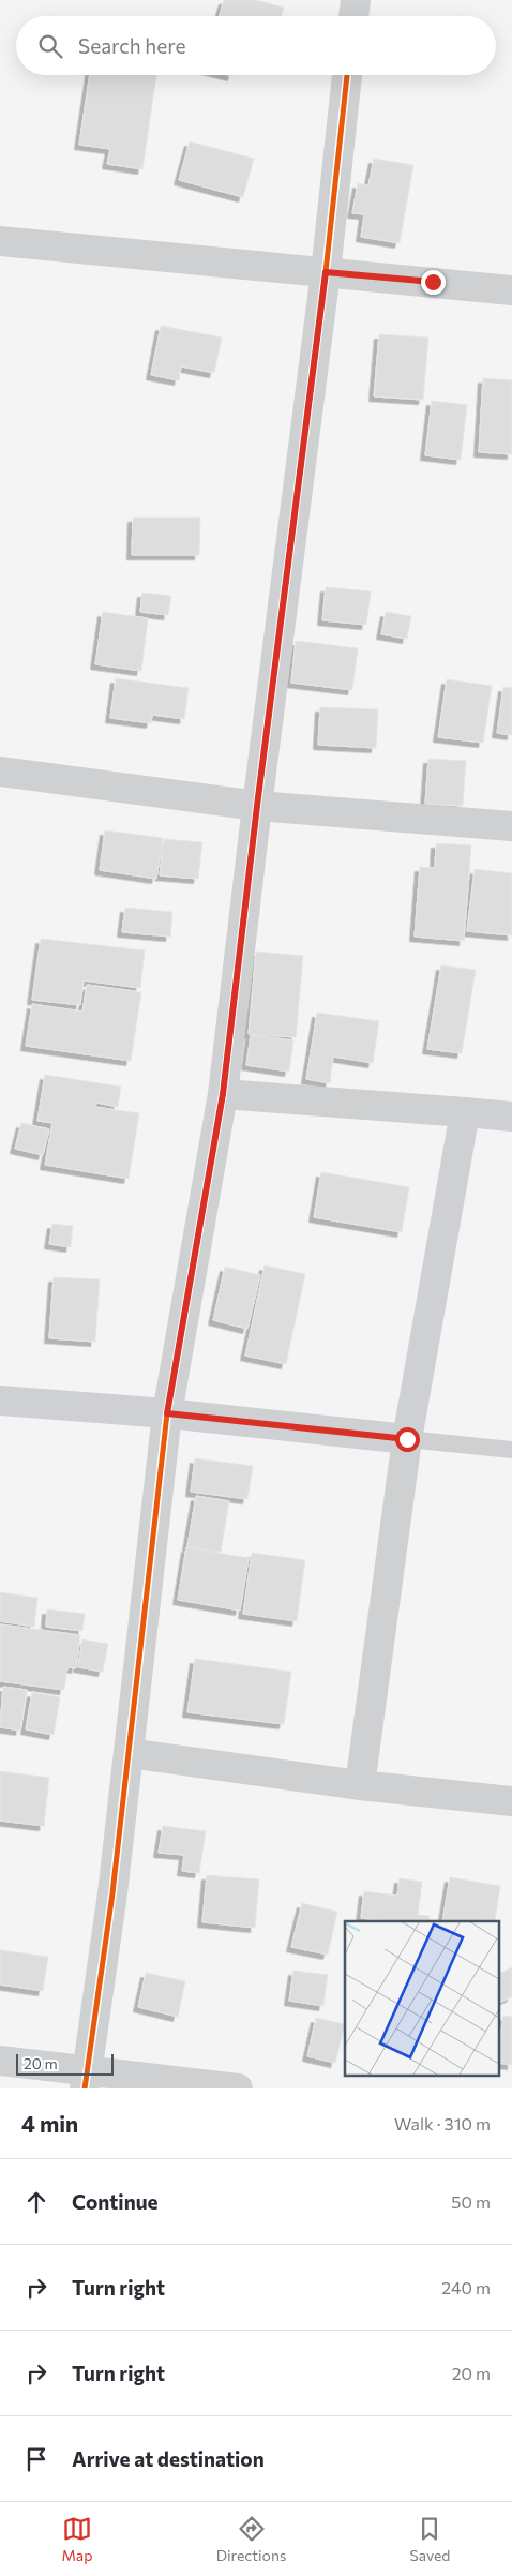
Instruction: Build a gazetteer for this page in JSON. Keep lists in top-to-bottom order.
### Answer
{
  "scale_bar": "20 m",
  "page": {
    "search": "Search here",
    "scale": "20 m",
    "heading": ["4 min", "Walk · 310 m"],
    "list": [
      ["Continue", "50 m"],
      ["Turn right", "240 m"],
      ["Turn right", "20 m"],
      "Arrive at destination"
    ],
    "nav": ["Map", "Directions", "Saved"]
  }
}
